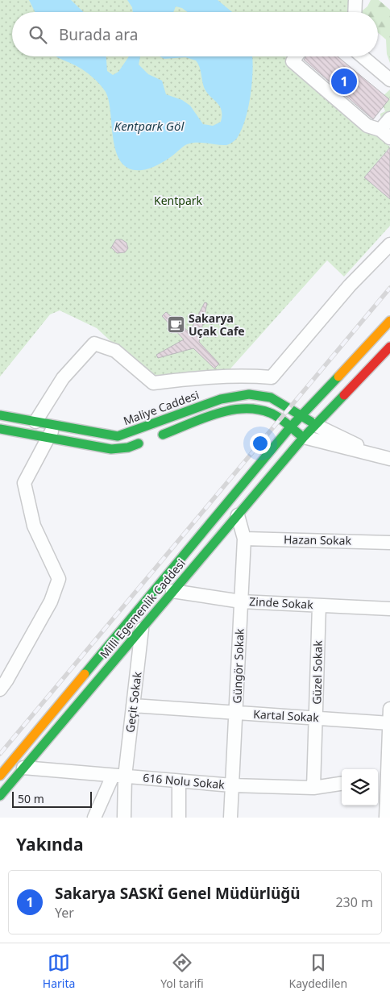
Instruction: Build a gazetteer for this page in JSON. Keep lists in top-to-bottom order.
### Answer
{
  "streets": {
    "main road": ["Maliye Caddesi", "Milli Egemenlik Caddesi"],
    "street": [
      "Hazan Sokak",
      "Zinde Sokak",
      "Güngör Sokak",
      "Güzel Sokak",
      "Geçit Sokak",
      "Kartal Sokak",
      "616 Nolu Sokak"
    ]
  },
  "crossings": [
    ["Maliye Caddesi", "Milli Egemenlik Caddesi"],
    ["Hazan Sokak", "Güngör Sokak"],
    ["Zinde Sokak", "Milli Egemenlik Caddesi"],
    ["Zinde Sokak", "Güngör Sokak"],
    ["Zinde Sokak", "Güzel Sokak"],
    ["Milli Egemenlik Caddesi", "Güngör Sokak"],
    ["Milli Egemenlik Caddesi", "Geçit Sokak"],
    ["Milli Egemenlik Caddesi", "616 Nolu Sokak"],
    ["Güngör Sokak", "Kartal Sokak"],
    ["Güngör Sokak", "616 Nolu Sokak"],
    ["Güzel Sokak", "Kartal Sokak"],
    ["Güzel Sokak", "616 Nolu Sokak"],
    ["Geçit Sokak", "Kartal Sokak"],
    ["Geçit Sokak", "616 Nolu Sokak"]
  ],
  "water": ["Kentpark Göl"],
  "parks": ["Kentpark"],
  "places": {
    "cafe": ["Sakarya Uçak Cafe"]
  },
  "scale_bar": "50 m",
  "page": {
    "search": "Burada ara",
    "pins": "1",
    "scale": "50 m",
    "heading": "Yakında",
    "list": [
      {
        "mark": "1",
        "name": "Sakarya SASKİ Genel Müdürlüğü",
        "note": "Yer",
        "value": "230 m"
      }
    ],
    "nav": ["Harita", "Yol tarifi", "Kaydedilen"]
  }
}
